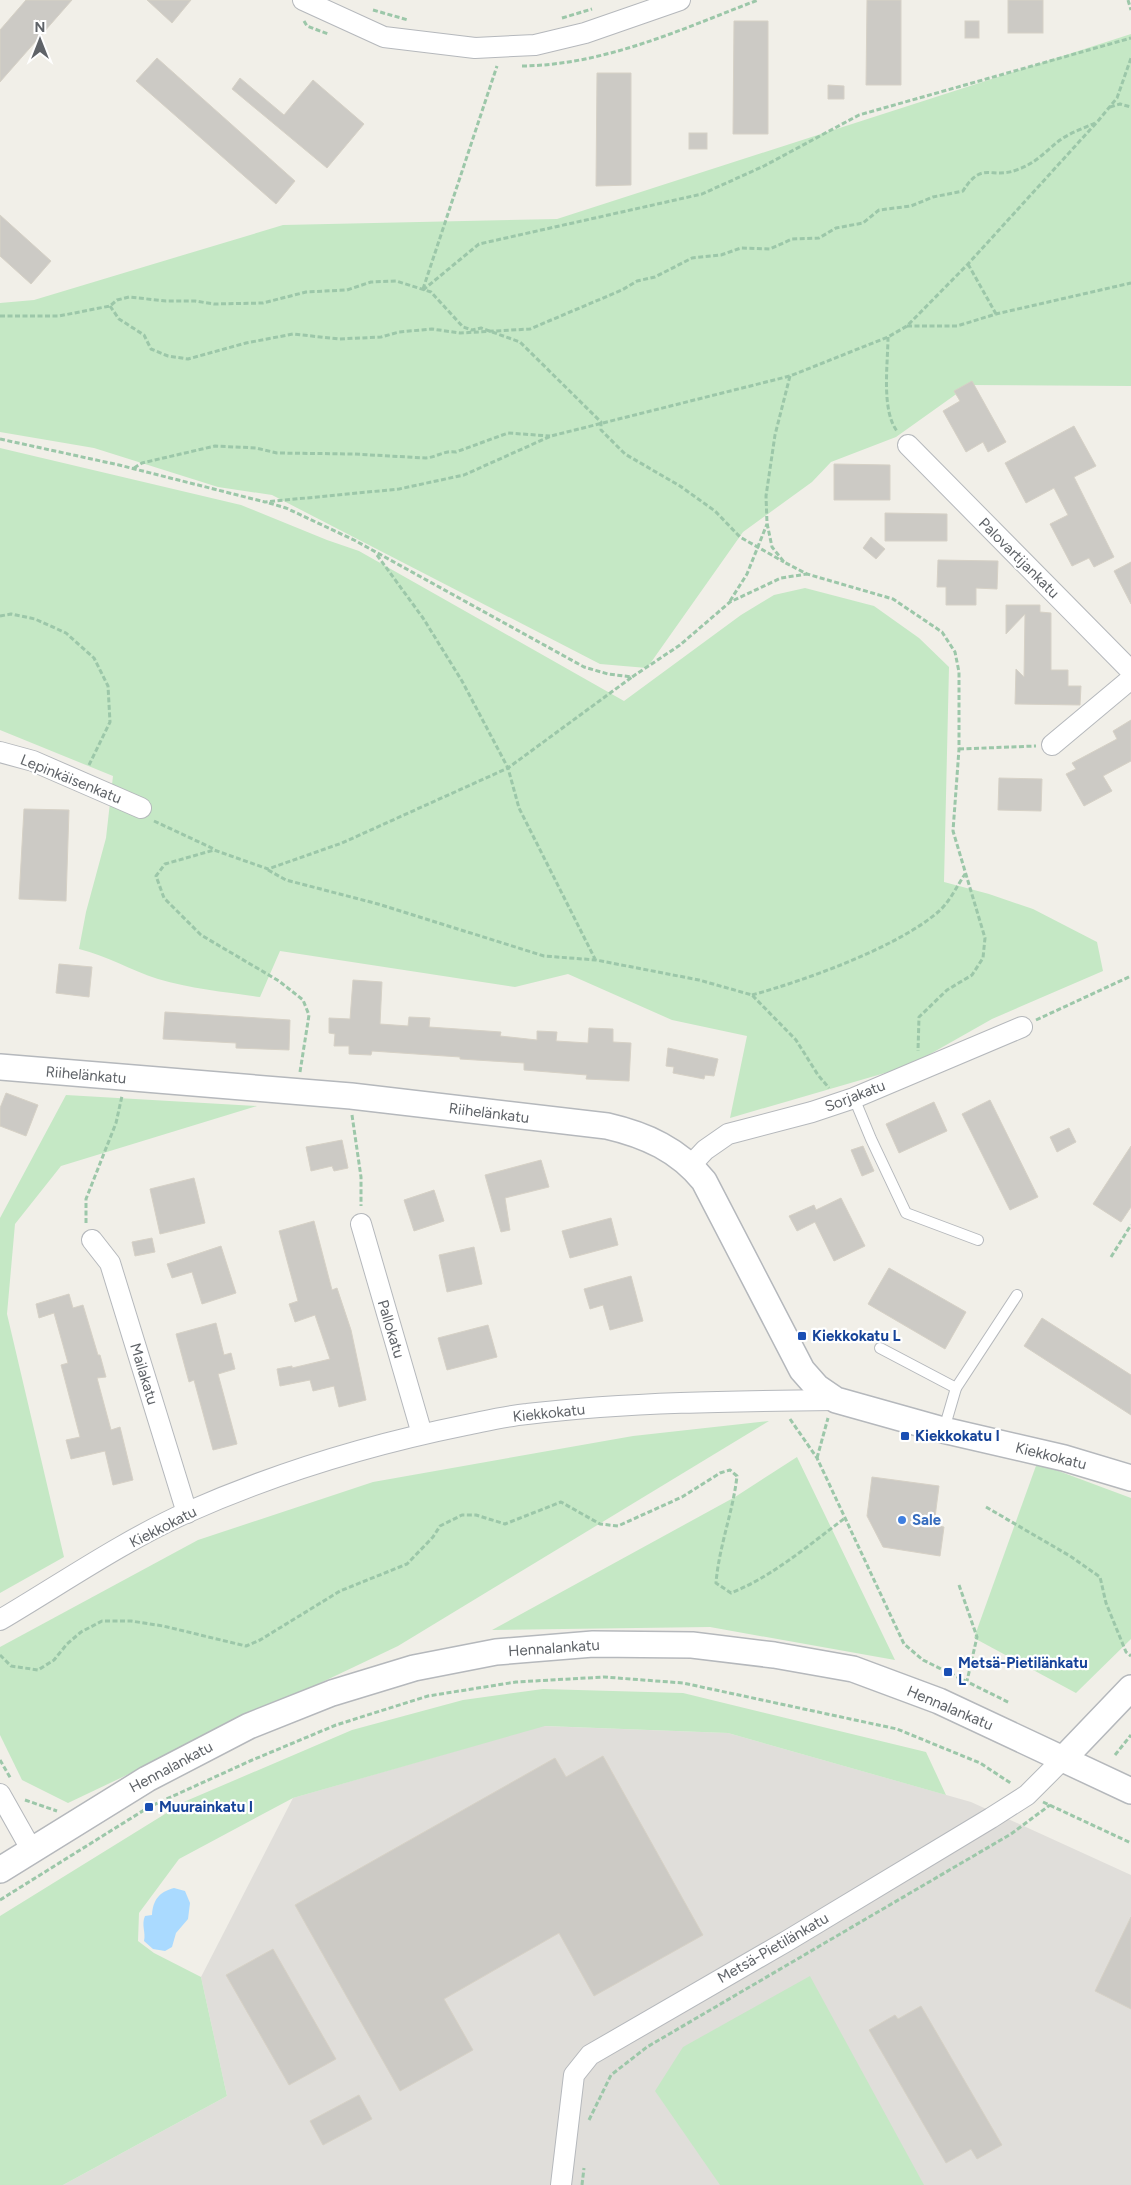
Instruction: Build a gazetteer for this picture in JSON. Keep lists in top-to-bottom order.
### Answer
{
  "streets": {
    "street": [
      "Palovartijankatu",
      "Lepinkäisenkatu",
      "Riihelänkatu",
      "Sorjakatu",
      "Pallokatu",
      "Mailakatu",
      "Kiekkokatu",
      "Hennalankatu",
      "Metsä-Pietilänkatu"
    ]
  },
  "crossings": [
    ["Riihelänkatu", "Sorjakatu"],
    ["Riihelänkatu", "Kiekkokatu"],
    ["Pallokatu", "Kiekkokatu"],
    ["Mailakatu", "Kiekkokatu"],
    ["Hennalankatu", "Metsä-Pietilänkatu"]
  ],
  "places": {
    "transit": [
      "Kiekkokatu L",
      "Kiekkokatu I",
      "Metsä-Pietilänkatu L",
      "Muurainkatu I"
    ],
    "other": ["Sale"]
  },
  "north": "top"
}
